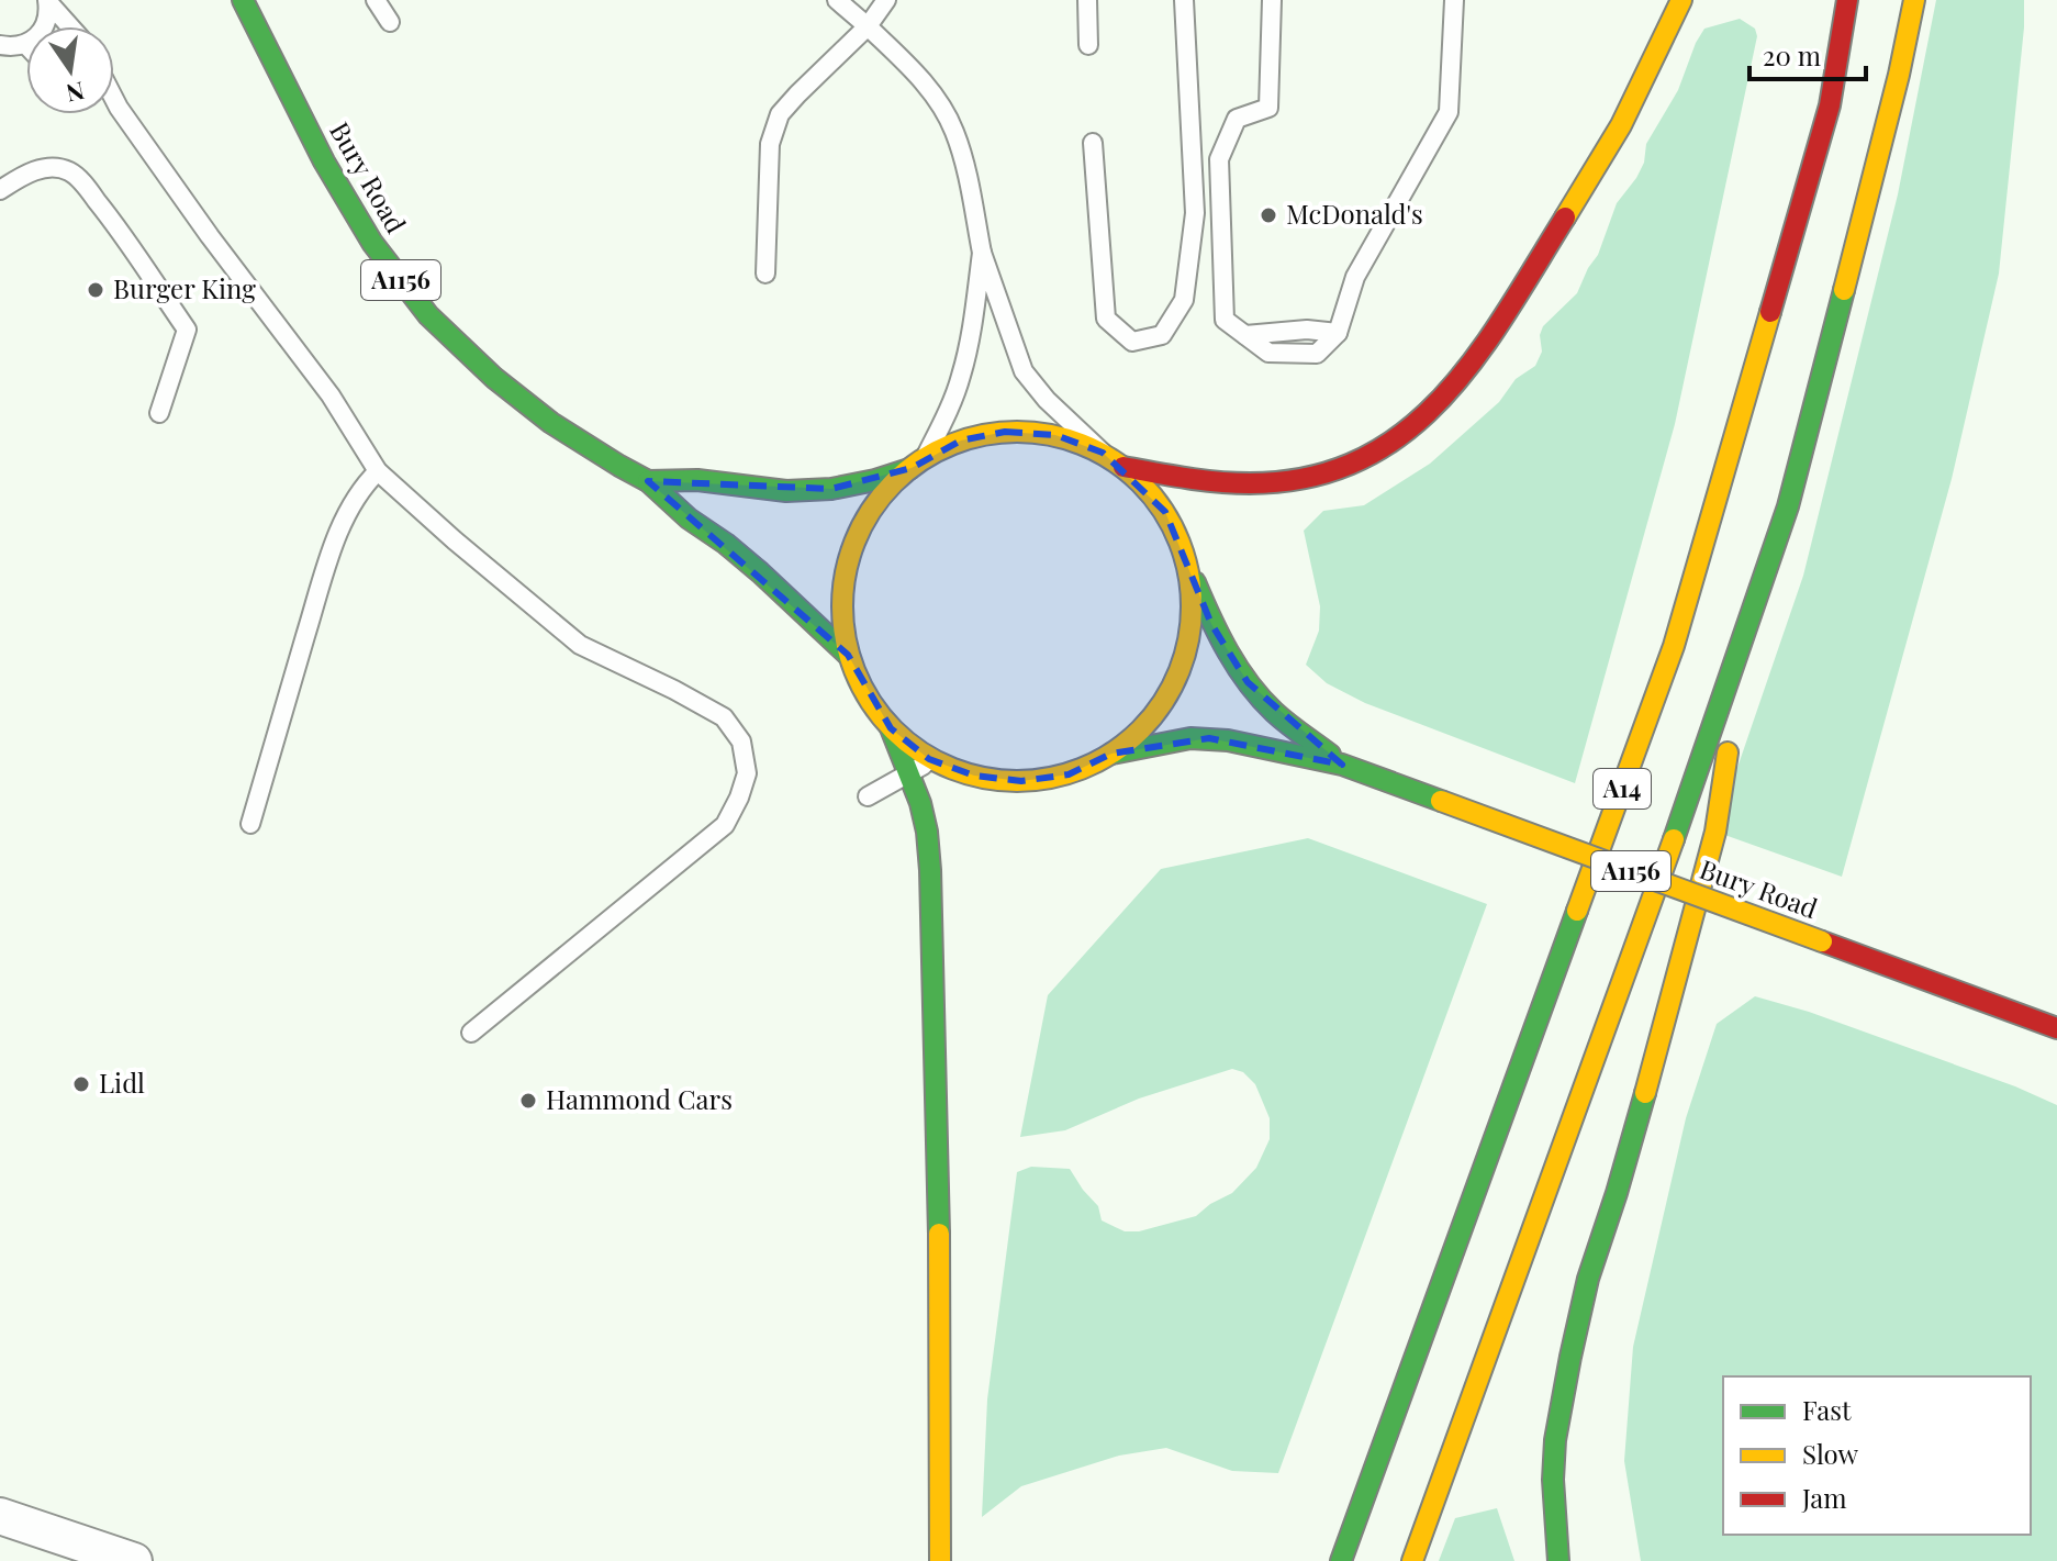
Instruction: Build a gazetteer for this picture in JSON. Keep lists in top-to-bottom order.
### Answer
{
  "streets": {
    "main road": ["Bury Road", "A1156", "A14"]
  },
  "places": [
    "McDonald's",
    "Burger King",
    "Lidl",
    "Hammond Cars"
  ],
  "legend": ["Fast", "Slow", "Jam"],
  "scale_bar": "20 m",
  "north": "bottom"
}
